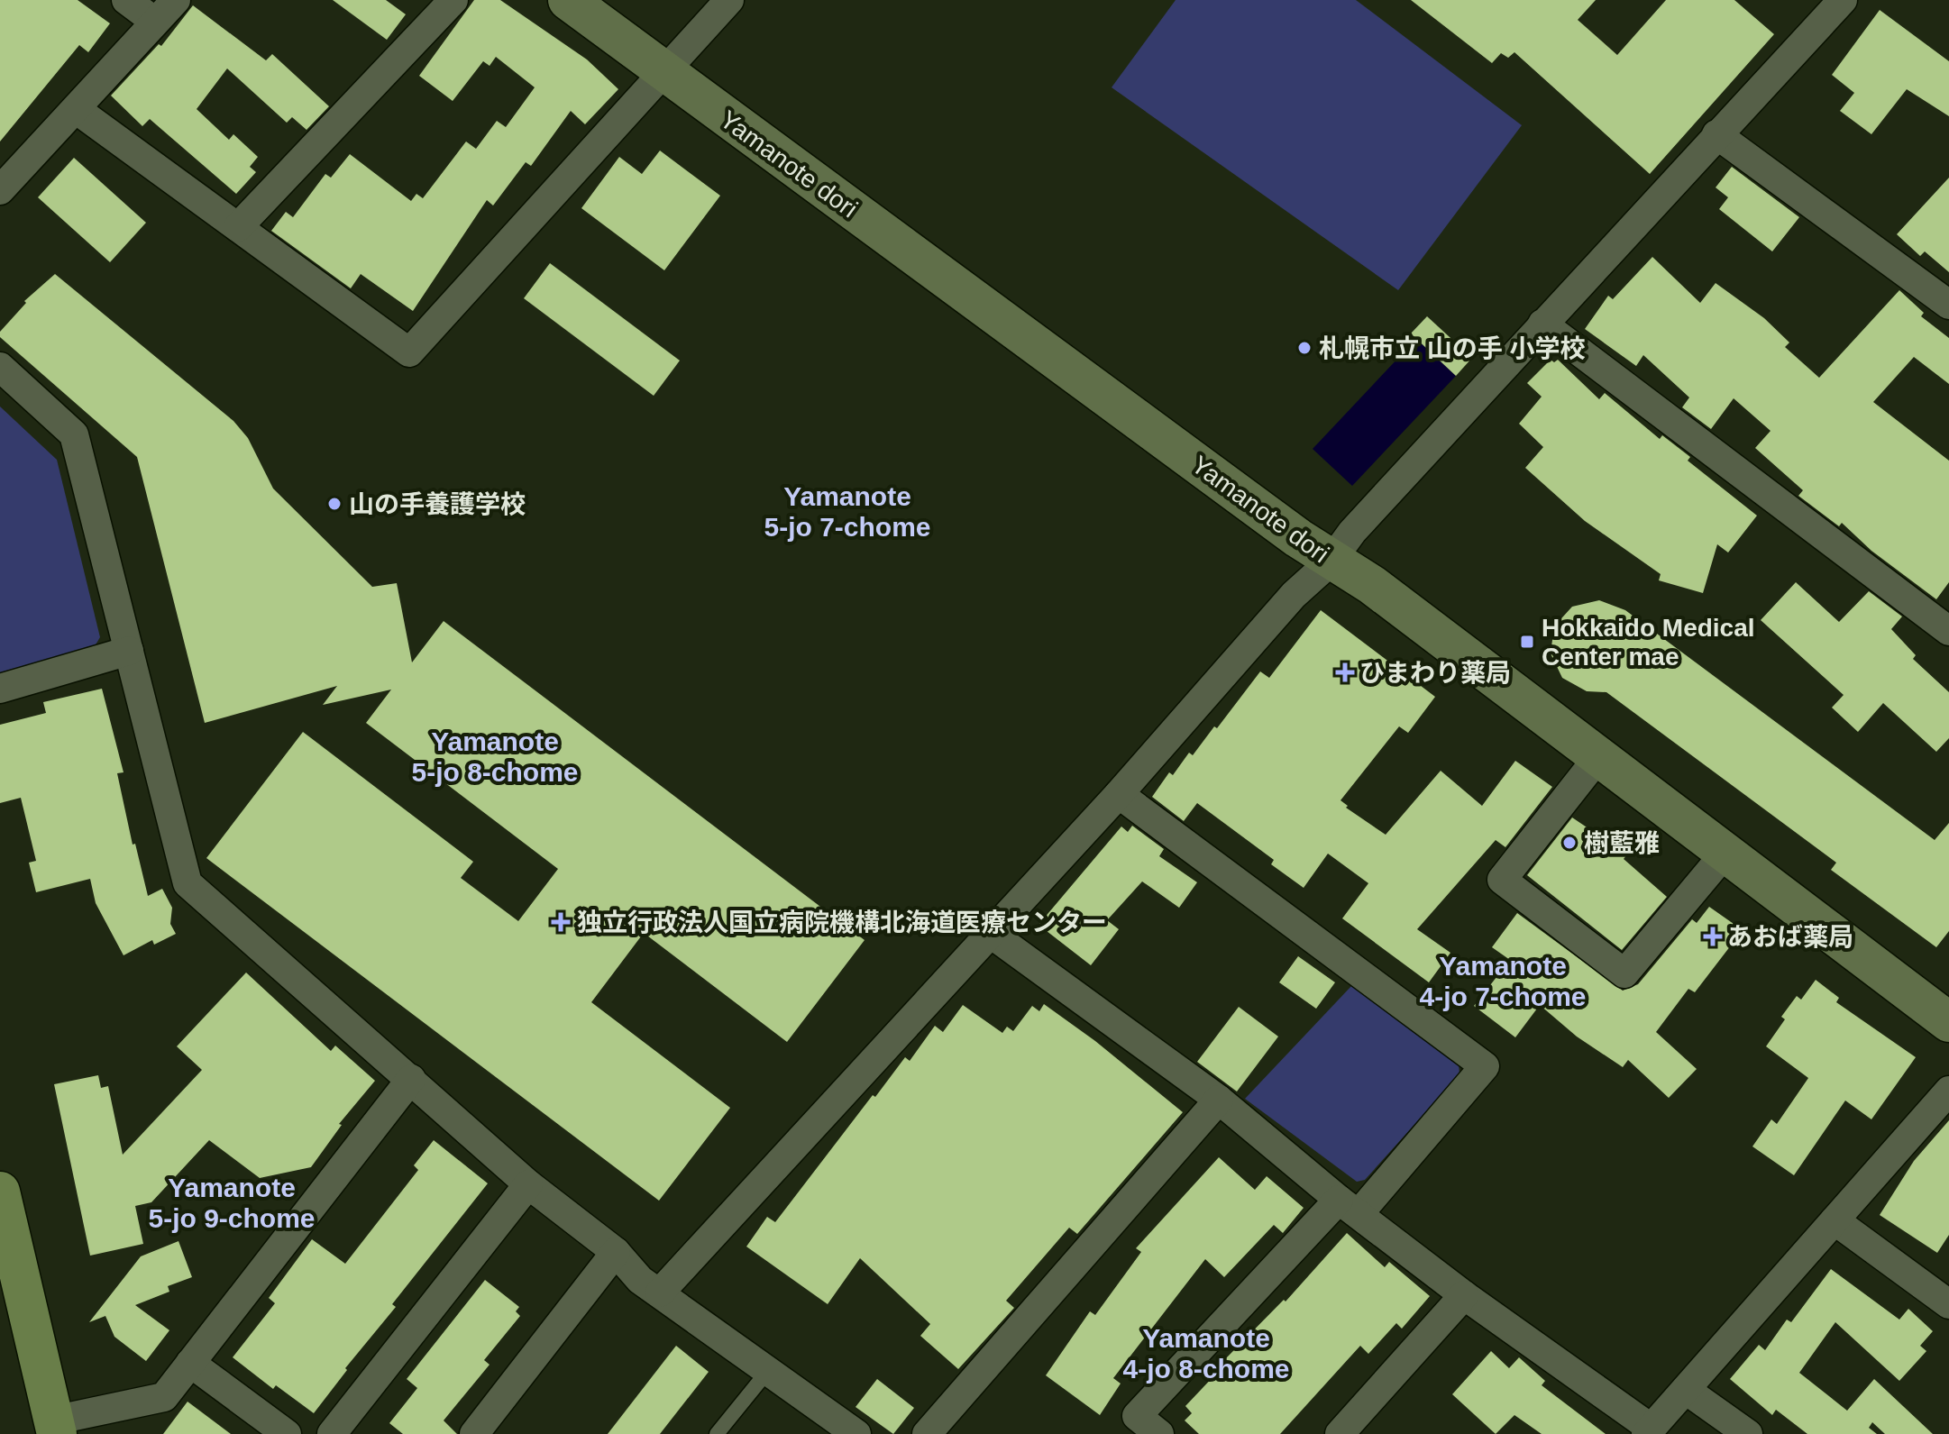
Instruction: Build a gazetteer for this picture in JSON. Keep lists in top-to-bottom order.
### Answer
{
  "streets": {
    "main road": ["Yamanote dori"]
  },
  "districts": [
    "Yamanote 5-jo 7-chome",
    "Yamanote 5-jo 8-chome",
    "Yamanote 4-jo 7-chome",
    "Yamanote 5-jo 9-chome",
    "Yamanote 4-jo 8-chome"
  ],
  "places": {
    "other": ["札幌市立 山の手 小学校", "山の手養護学校", "樹藍雅"],
    "transit": ["Hokkaido Medical Center mae"],
    "health": ["ひまわり薬局", "独立行政法人国立病院機構北海道医療センター", "あおば薬局"]
  }
}
